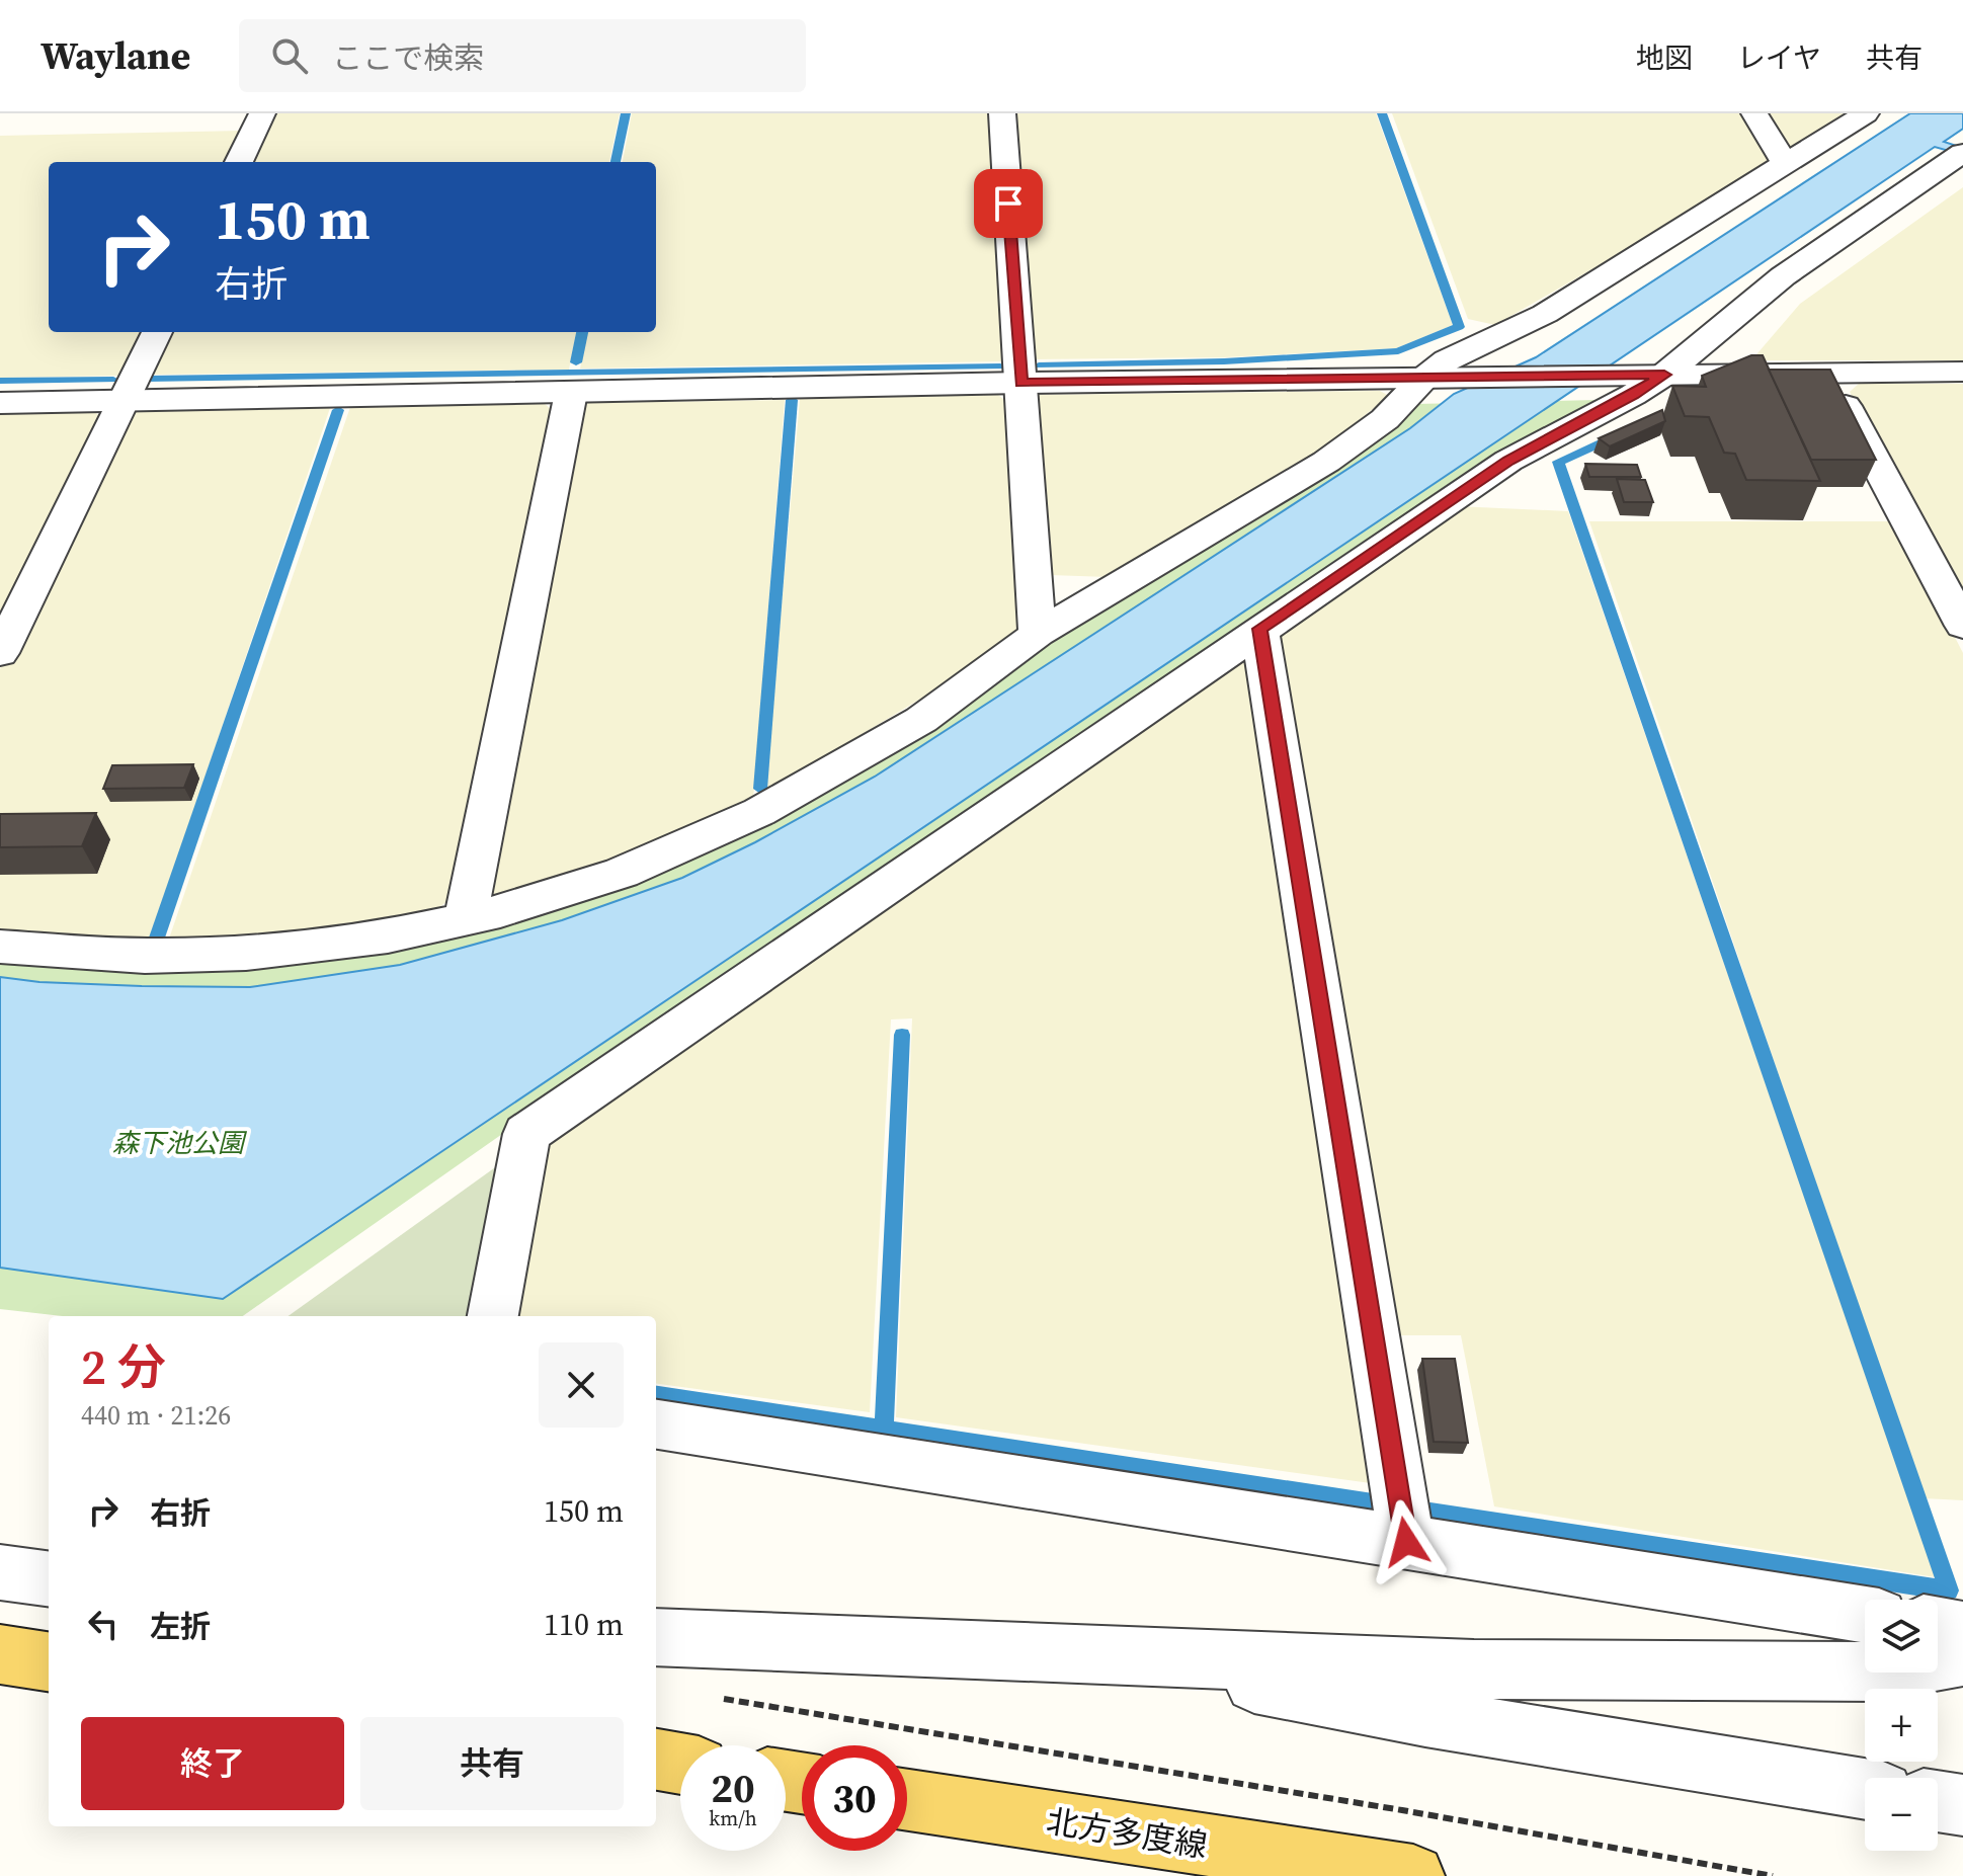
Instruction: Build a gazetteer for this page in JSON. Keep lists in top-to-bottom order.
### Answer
{
  "streets": {
    "main road": ["北方多度線"]
  },
  "parks": ["森下池公園"],
  "page": {
    "header": "Waylane",
    "search": "ここで検索",
    "nav": ["地図", "レイヤ", "共有"],
    "turn": ["150 m", "右折"],
    "heading": ["2 分", "440 m · 21:26"],
    "list": [
      {
        "name": "右折",
        "value": "150 m"
      },
      {
        "name": "左折",
        "value": "110 m"
      }
    ],
    "map_buttons": ["+", "−"],
    "buttons": ["終了", "共有"],
    "speed": "20 km/h",
    "limit": "30"
  }
}
